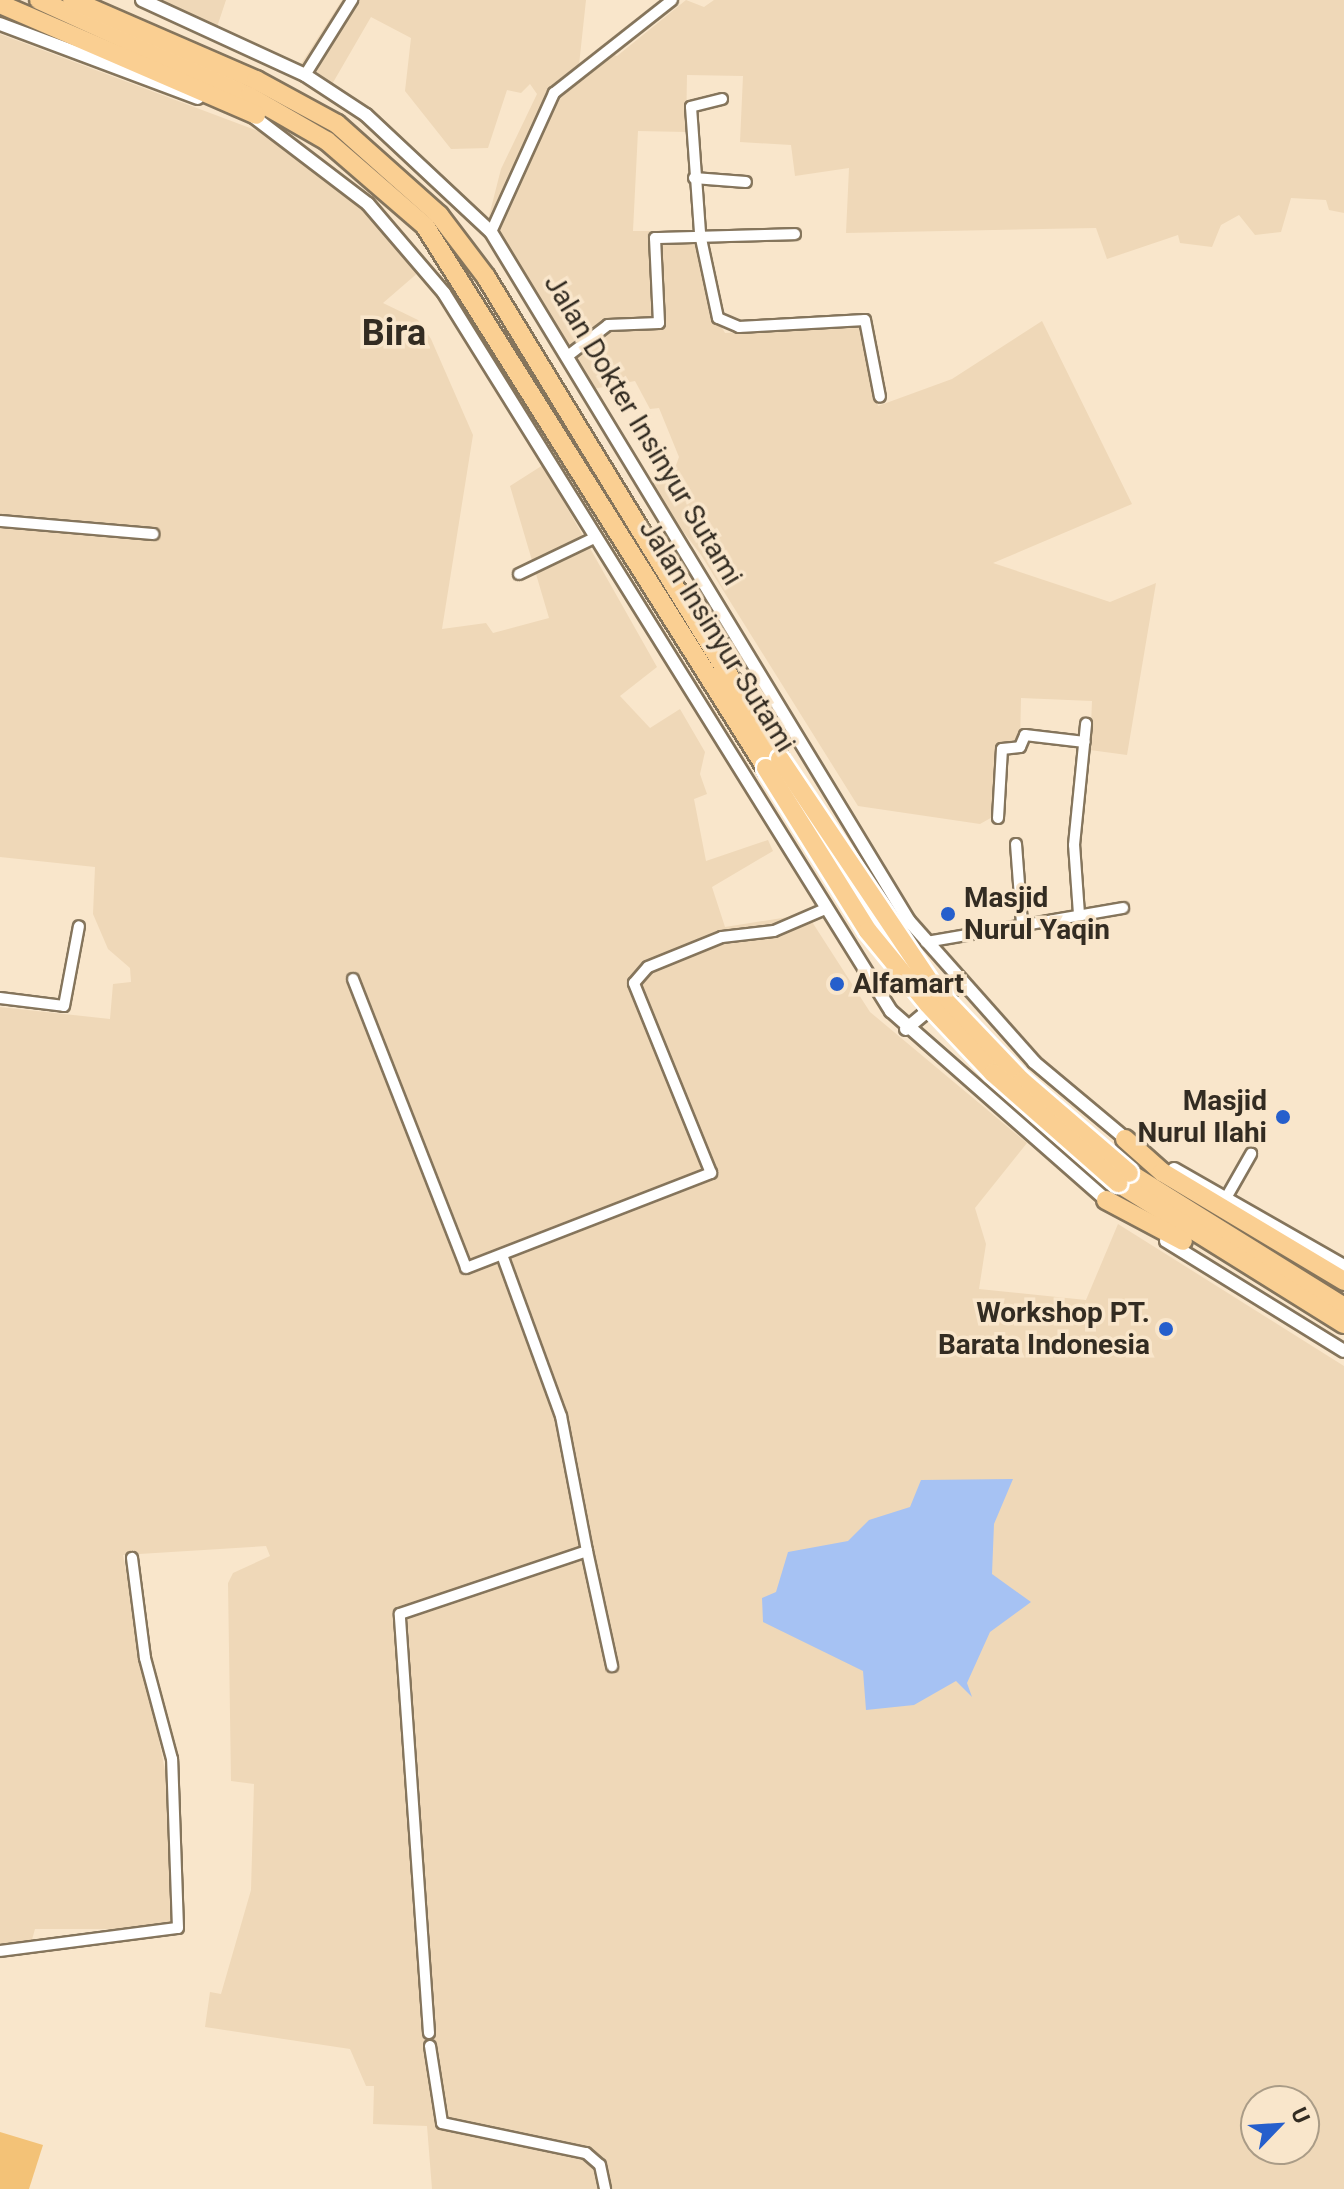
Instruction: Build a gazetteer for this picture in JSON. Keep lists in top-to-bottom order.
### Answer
{
  "streets": {
    "highway": ["Jalan Insinyur Sutami"],
    "street": ["Jalan Dokter Insinyur Sutami"]
  },
  "districts": ["Bira"],
  "places": [
    "Masjid Nurul Yaqin",
    "Alfamart",
    "Masjid Nurul Ilahi",
    "Workshop PT. Barata Indonesia"
  ],
  "north": "top right"
}
